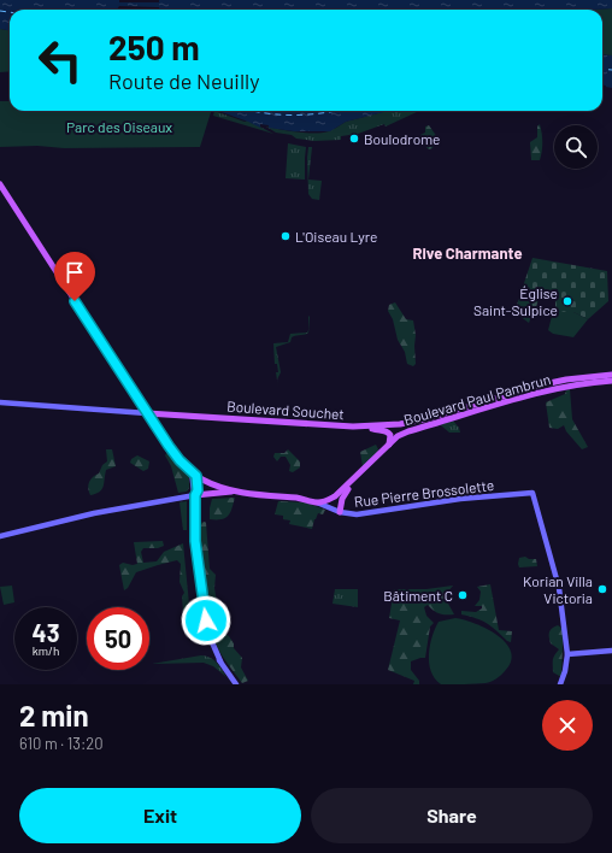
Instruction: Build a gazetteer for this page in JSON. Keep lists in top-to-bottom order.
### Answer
{
  "streets": {
    "main road": ["Boulevard Paul Pambrun", "Boulevard Souchet", "Rue Pierre Brossolette"]
  },
  "crossings": [
    ["Boulevard Paul Pambrun", "Boulevard Souchet"],
    ["Boulevard Paul Pambrun", "Rue Pierre Brossolette"]
  ],
  "districts": ["Rive Charmante"],
  "parks": ["Parc des Oiseaux"],
  "places": [
    "Boulodrome",
    "L'Oiseau Lyre",
    "Église Saint-Sulpice",
    "Korian Villa Victoria",
    "Bâtiment C"
  ],
  "page": {
    "turn": ["250 m", "Route de Neuilly"],
    "speed": "43 km/h",
    "limit": "50",
    "heading": ["2 min", "610 m · 13:20"],
    "buttons": ["Exit", "Share"]
  }
}
